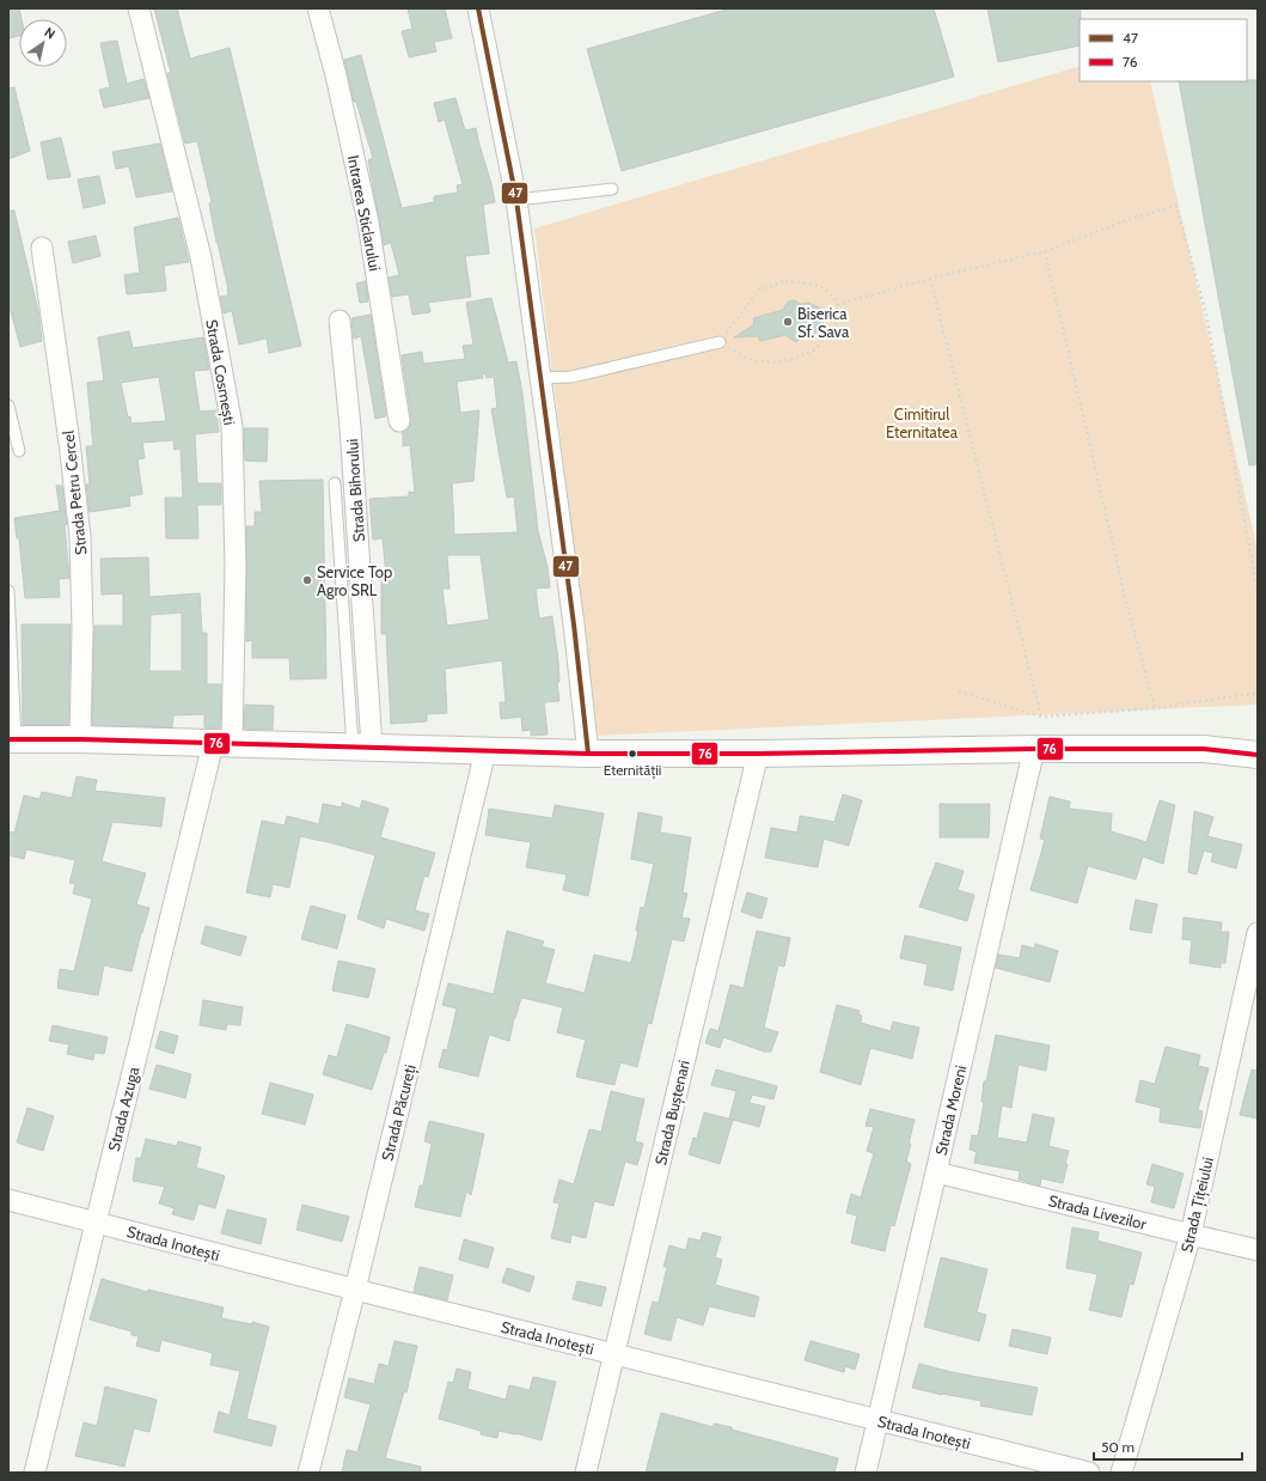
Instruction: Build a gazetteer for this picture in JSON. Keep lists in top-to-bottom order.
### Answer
{
  "streets": {
    "street": [
      "Intrarea Sticlarului",
      "Strada Cosmești",
      "Strada Bihorului",
      "Strada Petru Cercel",
      "Strada Azuga",
      "Strada Moreni",
      "Strada Păcureți",
      "Strada Buștenari",
      "Strada Țițeiului",
      "Strada Livezilor",
      "Strada Inotești"
    ]
  },
  "crossings": [
    ["Strada Cosmești", "Strada Azuga"],
    ["Strada Azuga", "Strada Inotești"],
    ["Strada Moreni", "Strada Livezilor"],
    ["Strada Moreni", "Strada Inotești"],
    ["Strada Păcureți", "Strada Inotești"],
    ["Strada Buștenari", "Strada Inotești"],
    ["Strada Țițeiului", "Strada Livezilor"]
  ],
  "parks": ["Cimitirul Eternitatea"],
  "places": ["Biserica Sf. Sava", "Service Top Agro SRL", "Eternității"],
  "lines": ["transit line 47", "transit line 76"],
  "legend": ["47", "76"],
  "scale_bar": "50 m",
  "north": "top right"
}
